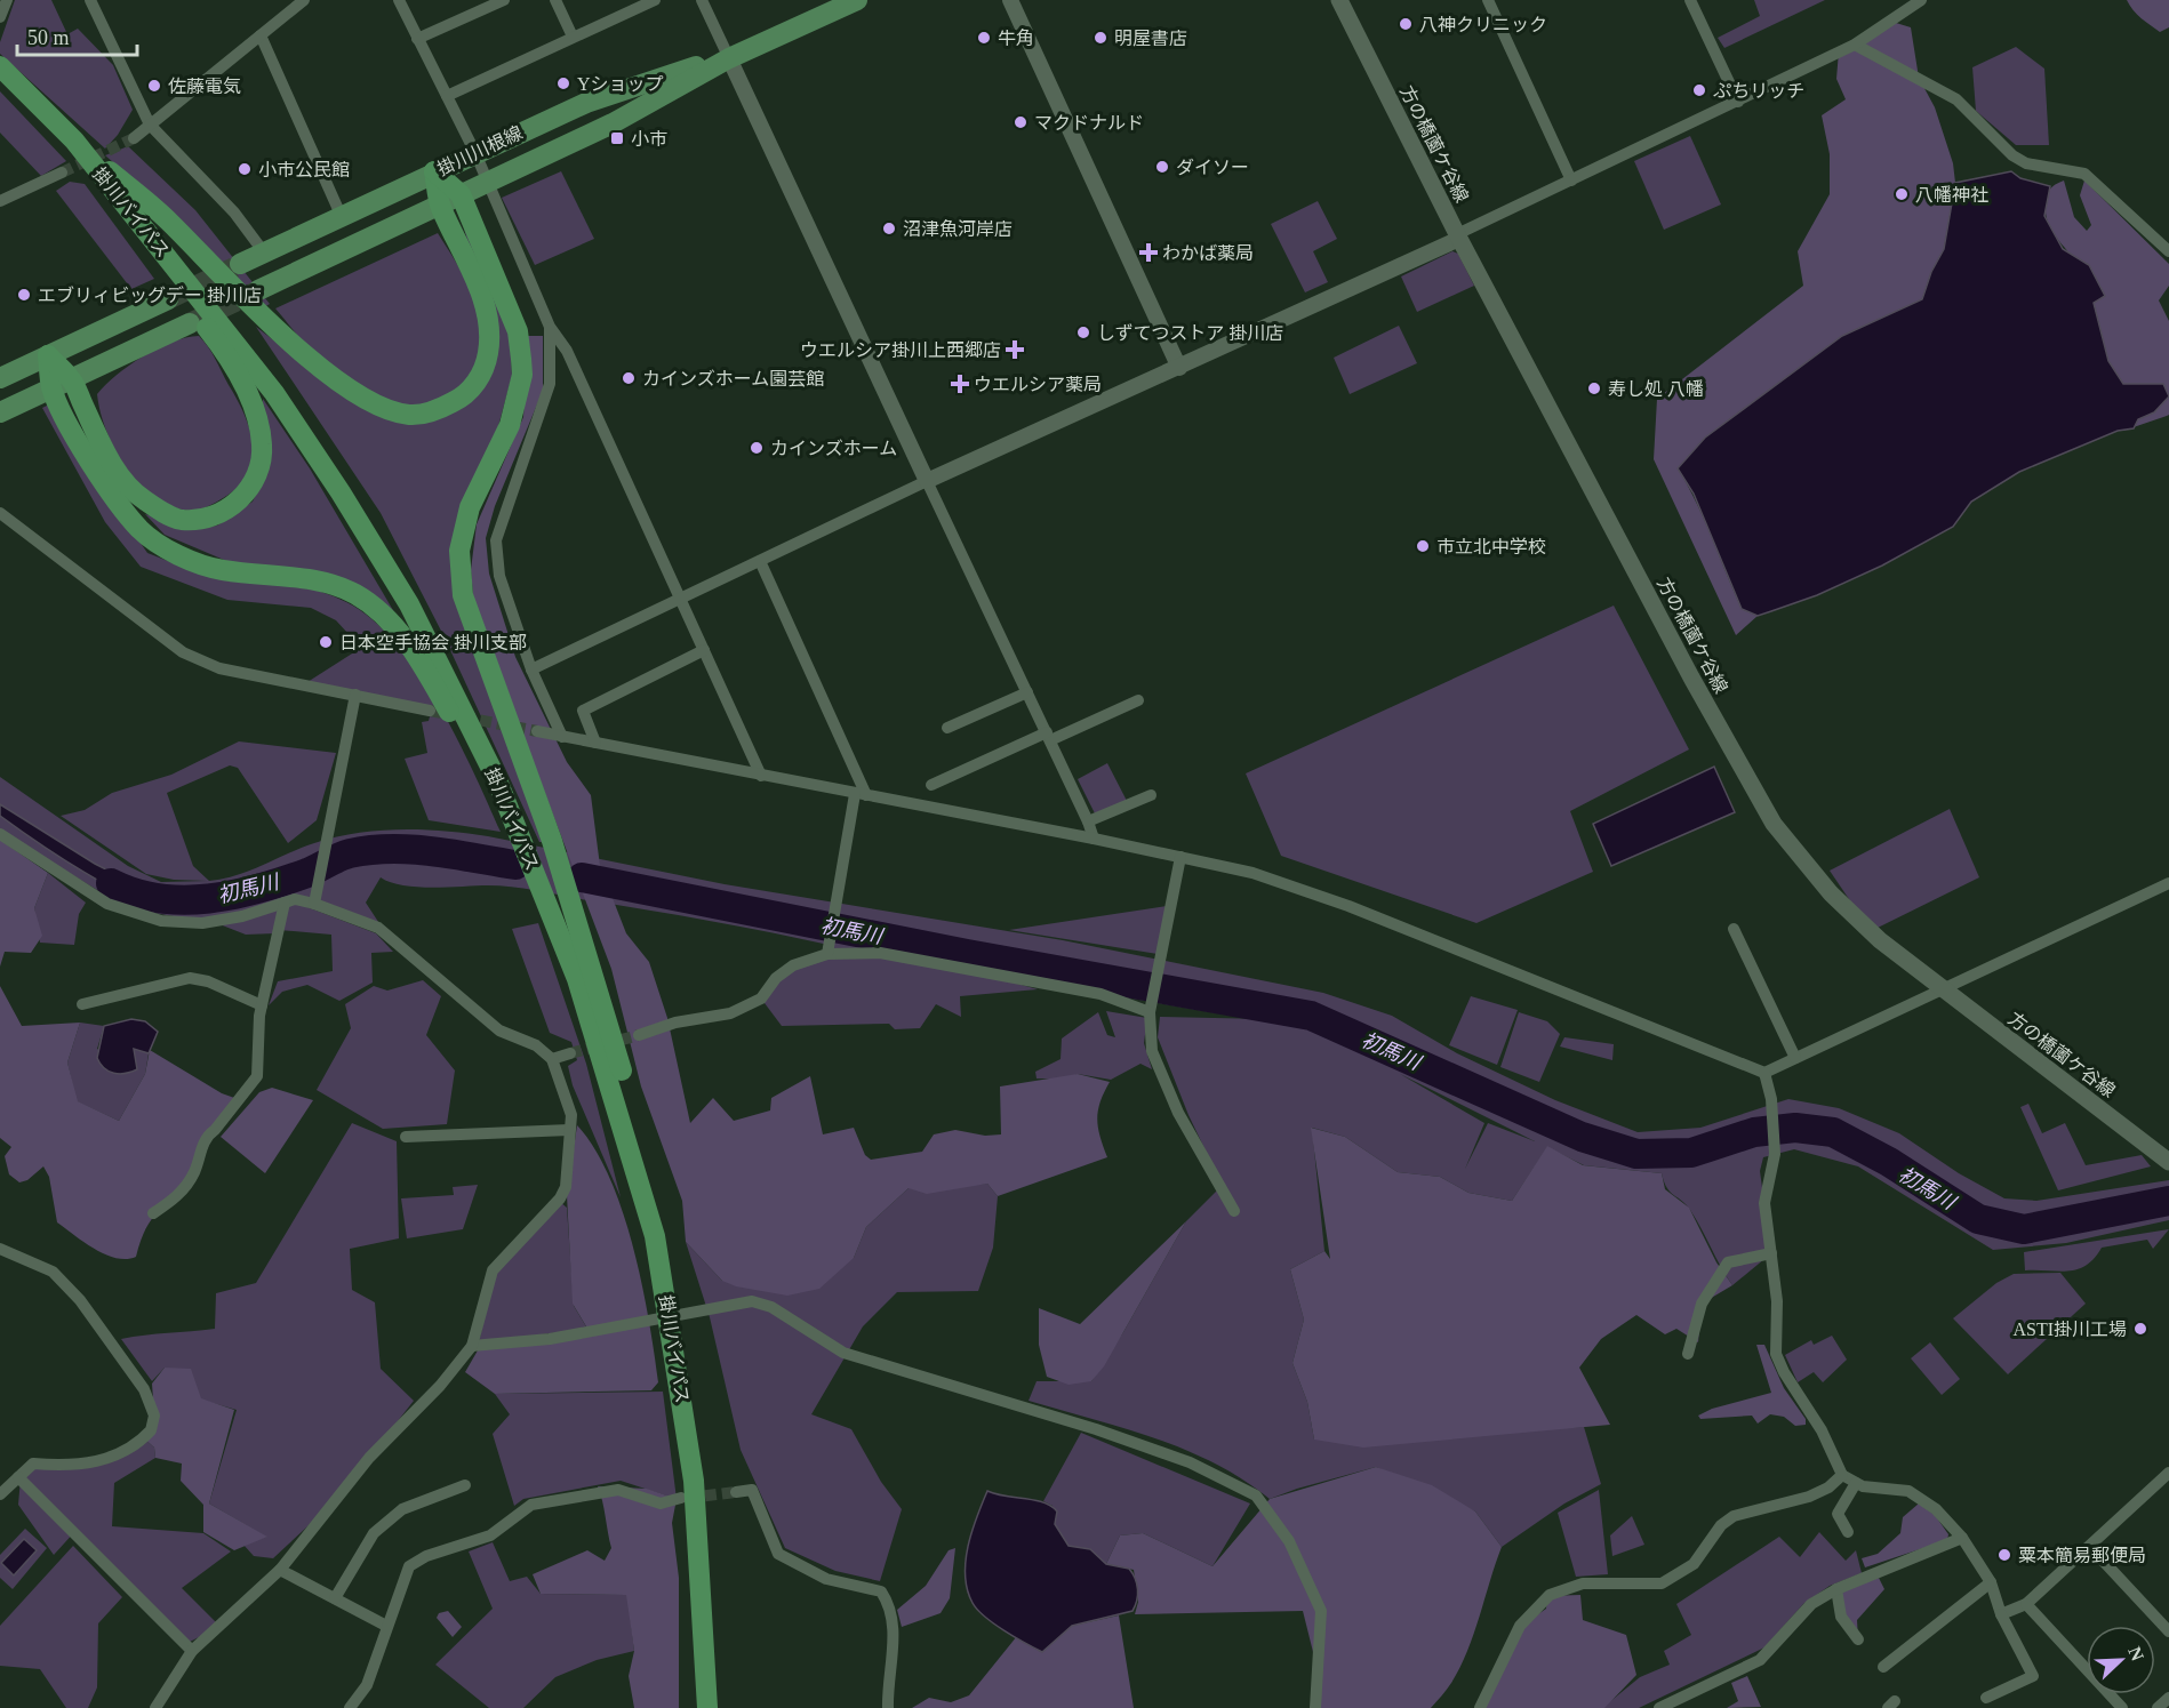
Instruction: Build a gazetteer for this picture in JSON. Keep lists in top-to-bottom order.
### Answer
{
  "streets": {
    "highway": ["掛川バイパス"],
    "main road": ["方の橋薗ケ谷線", "掛川川根線"]
  },
  "water": ["初馬川"],
  "places": {
    "other": [
      "八神クリニック",
      "牛角",
      "明屋書店",
      "Yショップ",
      "佐藤電気",
      "ぷちリッチ",
      "マクドナルド",
      "ダイソー",
      "小市公民館",
      "八幡神社",
      "沼津魚河岸店",
      "エブリィビッグデー 掛川店",
      "しずてつストア 掛川店",
      "カインズホーム園芸館",
      "寿し処 八幡",
      "カインズホーム",
      "市立北中学校",
      "日本空手協会 掛川支部",
      "ASTI掛川工場",
      "粟本簡易郵便局"
    ],
    "transit": ["小市"],
    "health": ["わかば薬局", "ウエルシア掛川上西郷店", "ウエルシア薬局"]
  },
  "scale_bar": "50 m",
  "north": "top right"
}
